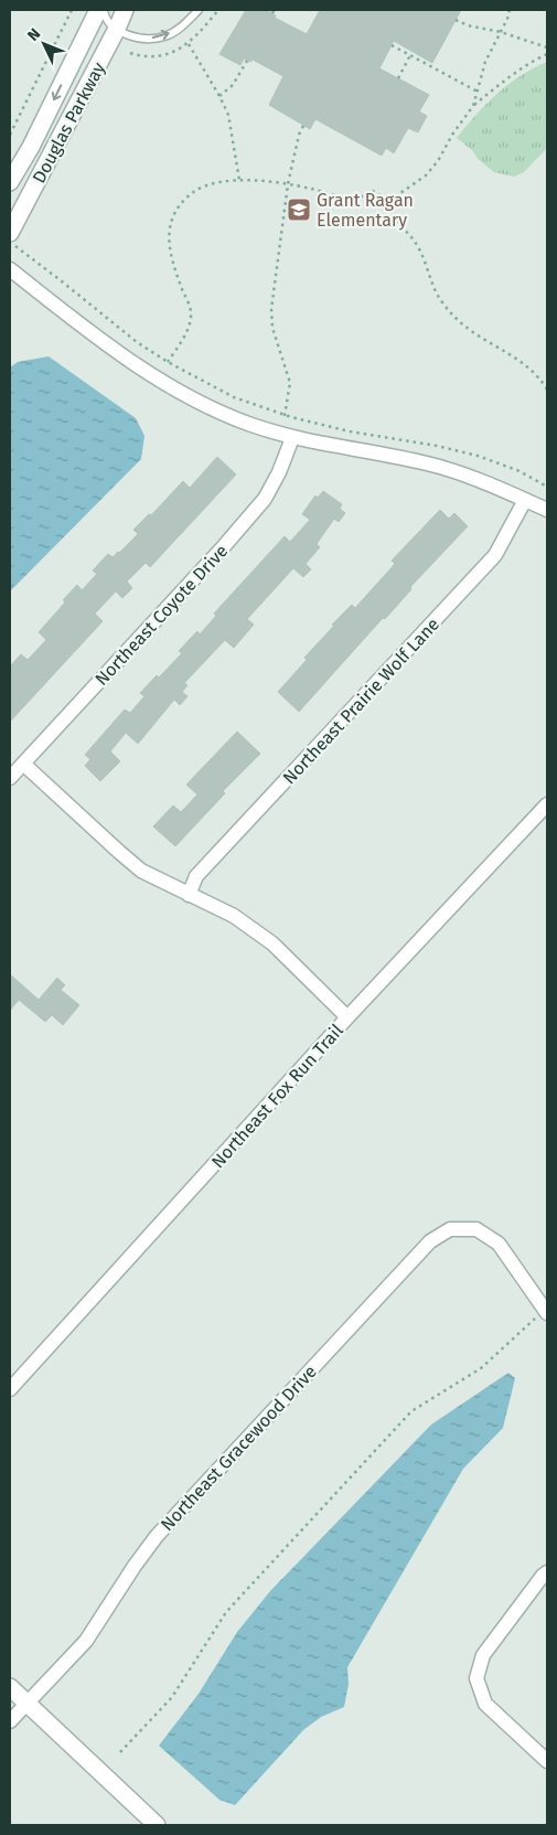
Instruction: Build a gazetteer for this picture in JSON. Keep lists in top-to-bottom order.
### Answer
{
  "streets": {
    "street": [
      "Douglas Parkway",
      "Northeast Coyote Drive",
      "Northeast Prairie Wolf Lane",
      "Northeast Fox Run Trail",
      "Northeast Gracewood Drive"
    ]
  },
  "places": {
    "school or university": ["Grant Ragan Elementary"]
  },
  "north": "top left"
}
